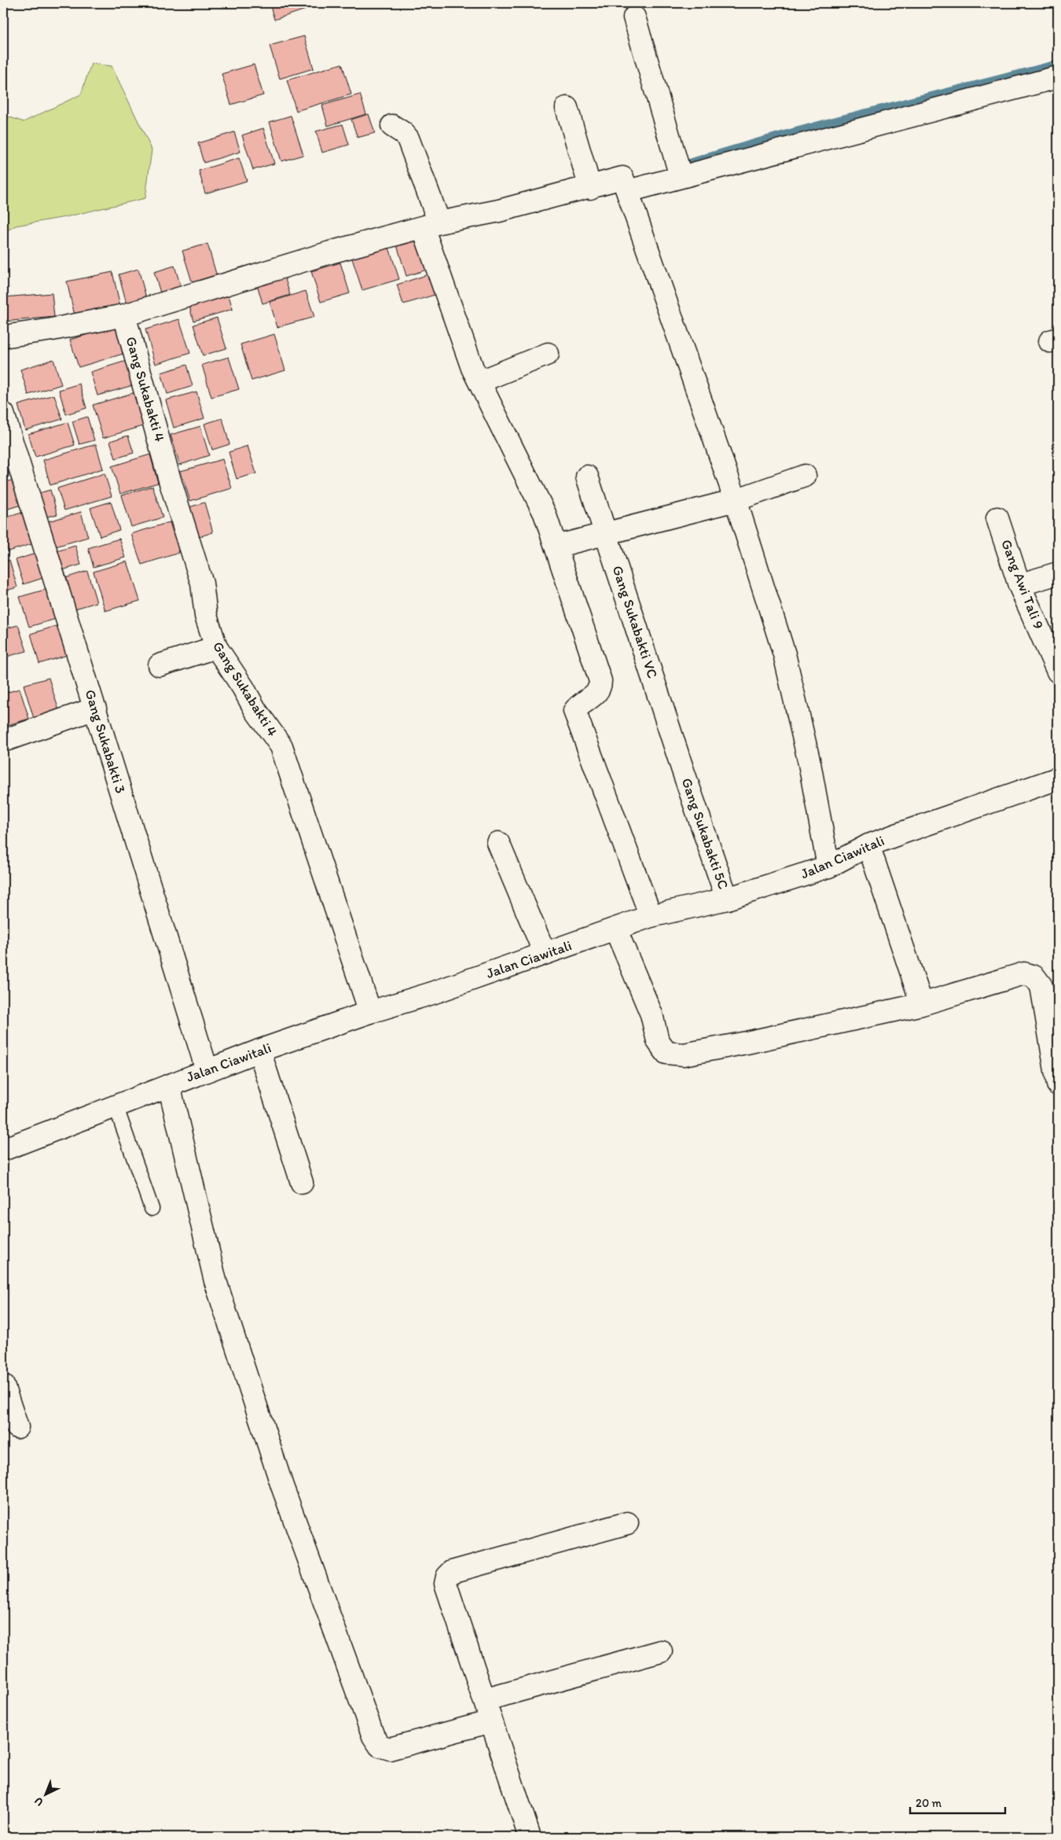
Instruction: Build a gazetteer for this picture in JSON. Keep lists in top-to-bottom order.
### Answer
{
  "streets": {
    "street": [
      "Gang Sukabakti 4",
      "Gang Awi Tali 9",
      "Gang Sukabakti VC",
      "Gang Sukabakti 3",
      "Gang Sukabakti 5C",
      "Jalan Ciawitali"
    ]
  },
  "crossings": [
    ["Gang Sukabakti 4", "Jalan Ciawitali"],
    ["Gang Sukabakti VC", "Gang Sukabakti 5C"],
    ["Gang Sukabakti 3", "Jalan Ciawitali"],
    ["Gang Sukabakti 5C", "Jalan Ciawitali"]
  ],
  "scale_bar": "20 m",
  "north": "bottom left"
}
